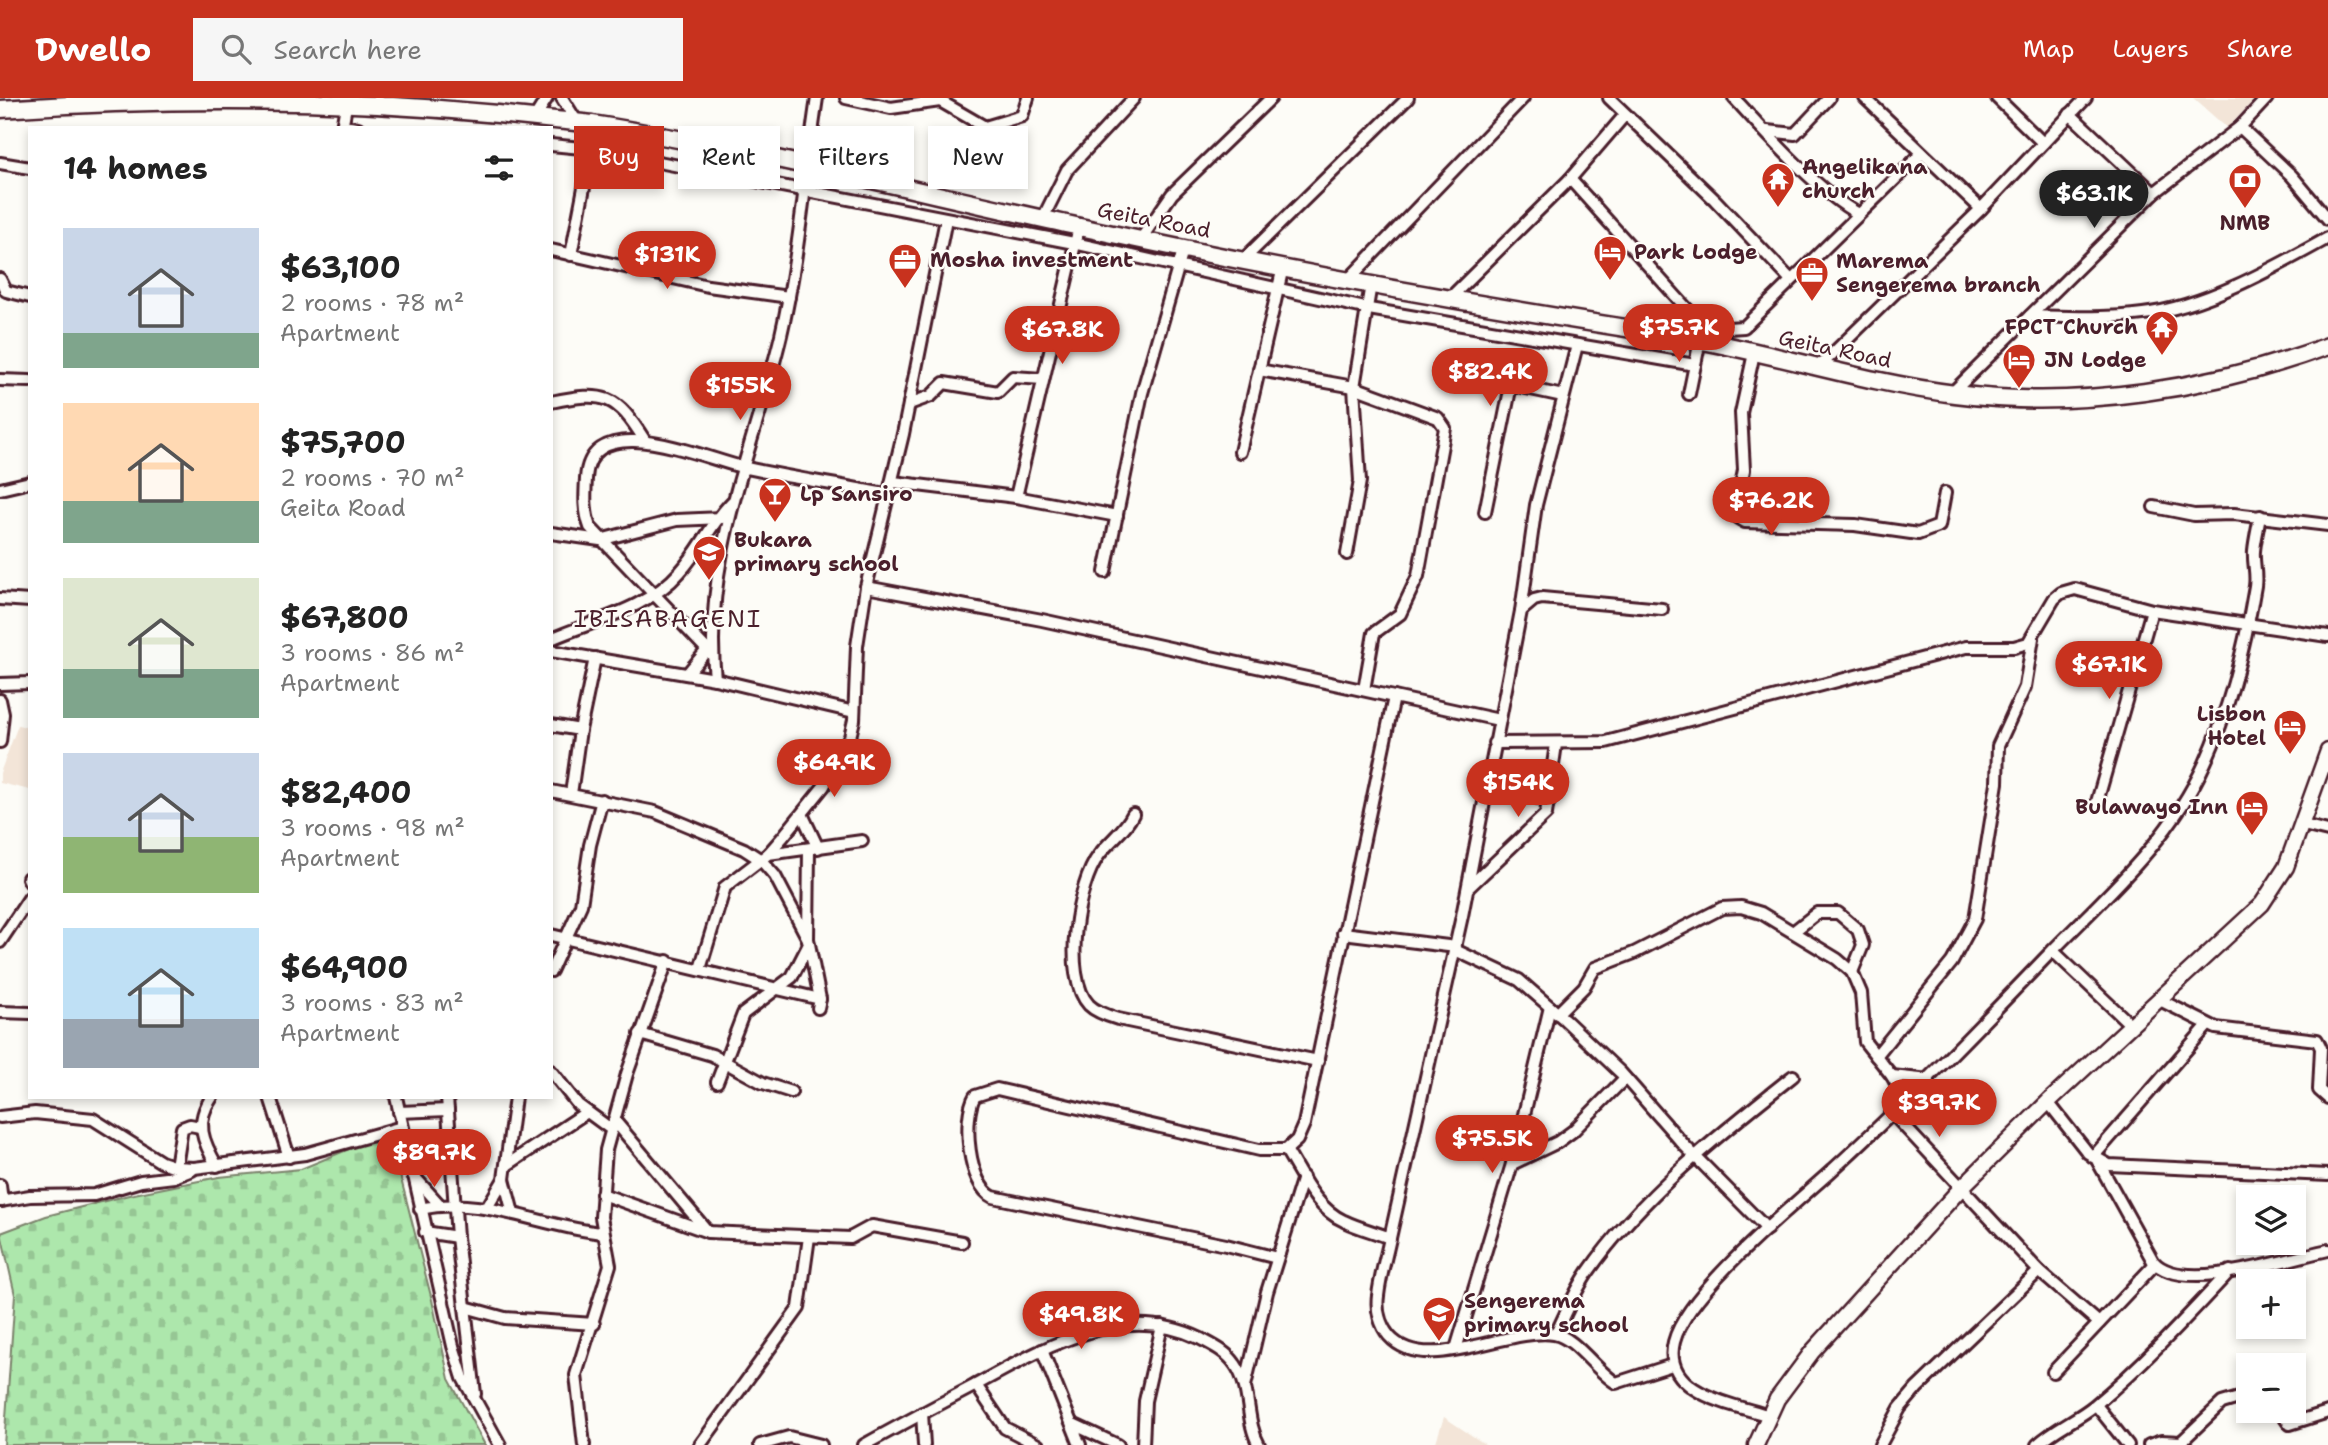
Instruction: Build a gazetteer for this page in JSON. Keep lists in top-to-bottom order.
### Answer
{
  "streets": {
    "highway": ["Geita Road"]
  },
  "districts": ["IBISABAGENI"],
  "places": {
    "temple": ["Angelikana church", "FPCT Church"],
    "bank": ["NMB"],
    "hotel": [
      "Park Lodge",
      "JN Lodge",
      "Lisbon Hotel",
      "Bulawayo Inn"
    ],
    "office": ["Mosha investment", "Marema Sengerema branch"],
    "bar": ["Lp Sansiro"],
    "school or university": ["Bukara primary school", "Sengerema primary school"]
  },
  "page": {
    "header": "Dwello",
    "search": "Search here",
    "nav": ["Map", "Layers", "Share"],
    "chip": [
      "Buy",
      "Rent",
      "Filters",
      "New"
    ],
    "heading": "14 homes",
    "price": [
      "$63.1K",
      "$131K",
      "$75.7K",
      "$67.8K",
      "$82.4K",
      "$155K",
      "$76.2K",
      "$67.1K",
      "$64.9K",
      "$154K",
      "$39.7K",
      "$75.5K",
      "$89.7K",
      "$49.8K"
    ],
    "list": [
      {
        "name": "$63,100",
        "note": "2 rooms · 78 m² · Apartment"
      },
      {
        "name": "$75,700",
        "note": "2 rooms · 70 m² · Geita Road"
      },
      {
        "name": "$67,800",
        "note": "3 rooms · 86 m² · Apartment"
      },
      {
        "name": "$82,400",
        "note": "3 rooms · 98 m² · Apartment"
      },
      {
        "name": "$64,900",
        "note": "3 rooms · 83 m² · Apartment"
      }
    ],
    "map_buttons": ["+", "−"]
  }
}
